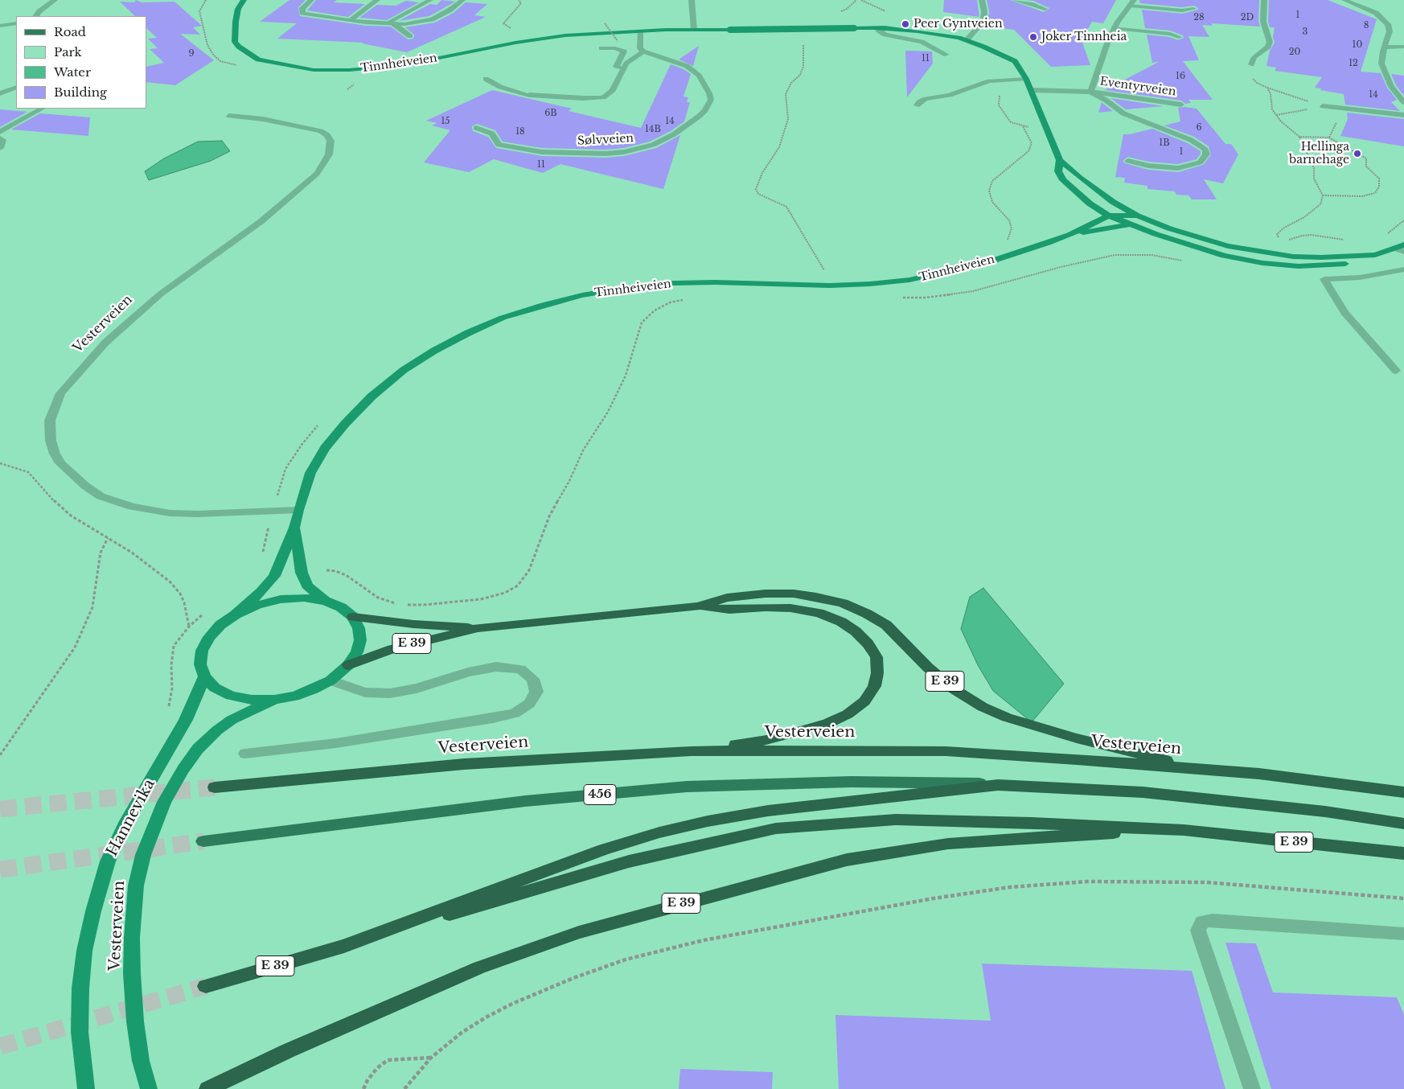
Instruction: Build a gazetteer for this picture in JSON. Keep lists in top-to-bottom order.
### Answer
{
  "streets": {
    "highway": ["Vesterveien", "E 39"],
    "main road": ["456"],
    "street": [
      "Tinnheiveien",
      "Eventyrveien",
      "Sølvveien",
      "Hannevika"
    ]
  },
  "crossings": [
    ["Tinnheiveien", "Eventyrveien"],
    ["Tinnheiveien", "Vesterveien"],
    ["Tinnheiveien", "E 39"],
    ["Tinnheiveien", "Hannevika"],
    ["Vesterveien", "E 39"],
    ["Vesterveien", "Hannevika"],
    ["E 39", "456"],
    ["E 39", "Hannevika"]
  ],
  "places": ["Peer Gyntveien", "Joker Tinnheia", "Hellinga barnehage"],
  "house_numbers": [
    "1",
    "28",
    "2D",
    "8",
    "3",
    "10",
    "20",
    "9",
    "11",
    "12",
    "16",
    "14",
    "6B",
    "15",
    "14",
    "6",
    "14B",
    "18",
    "1B",
    "1",
    "11"
  ],
  "legend": [
    "Road",
    "Park",
    "Water",
    "Building"
  ]
}
